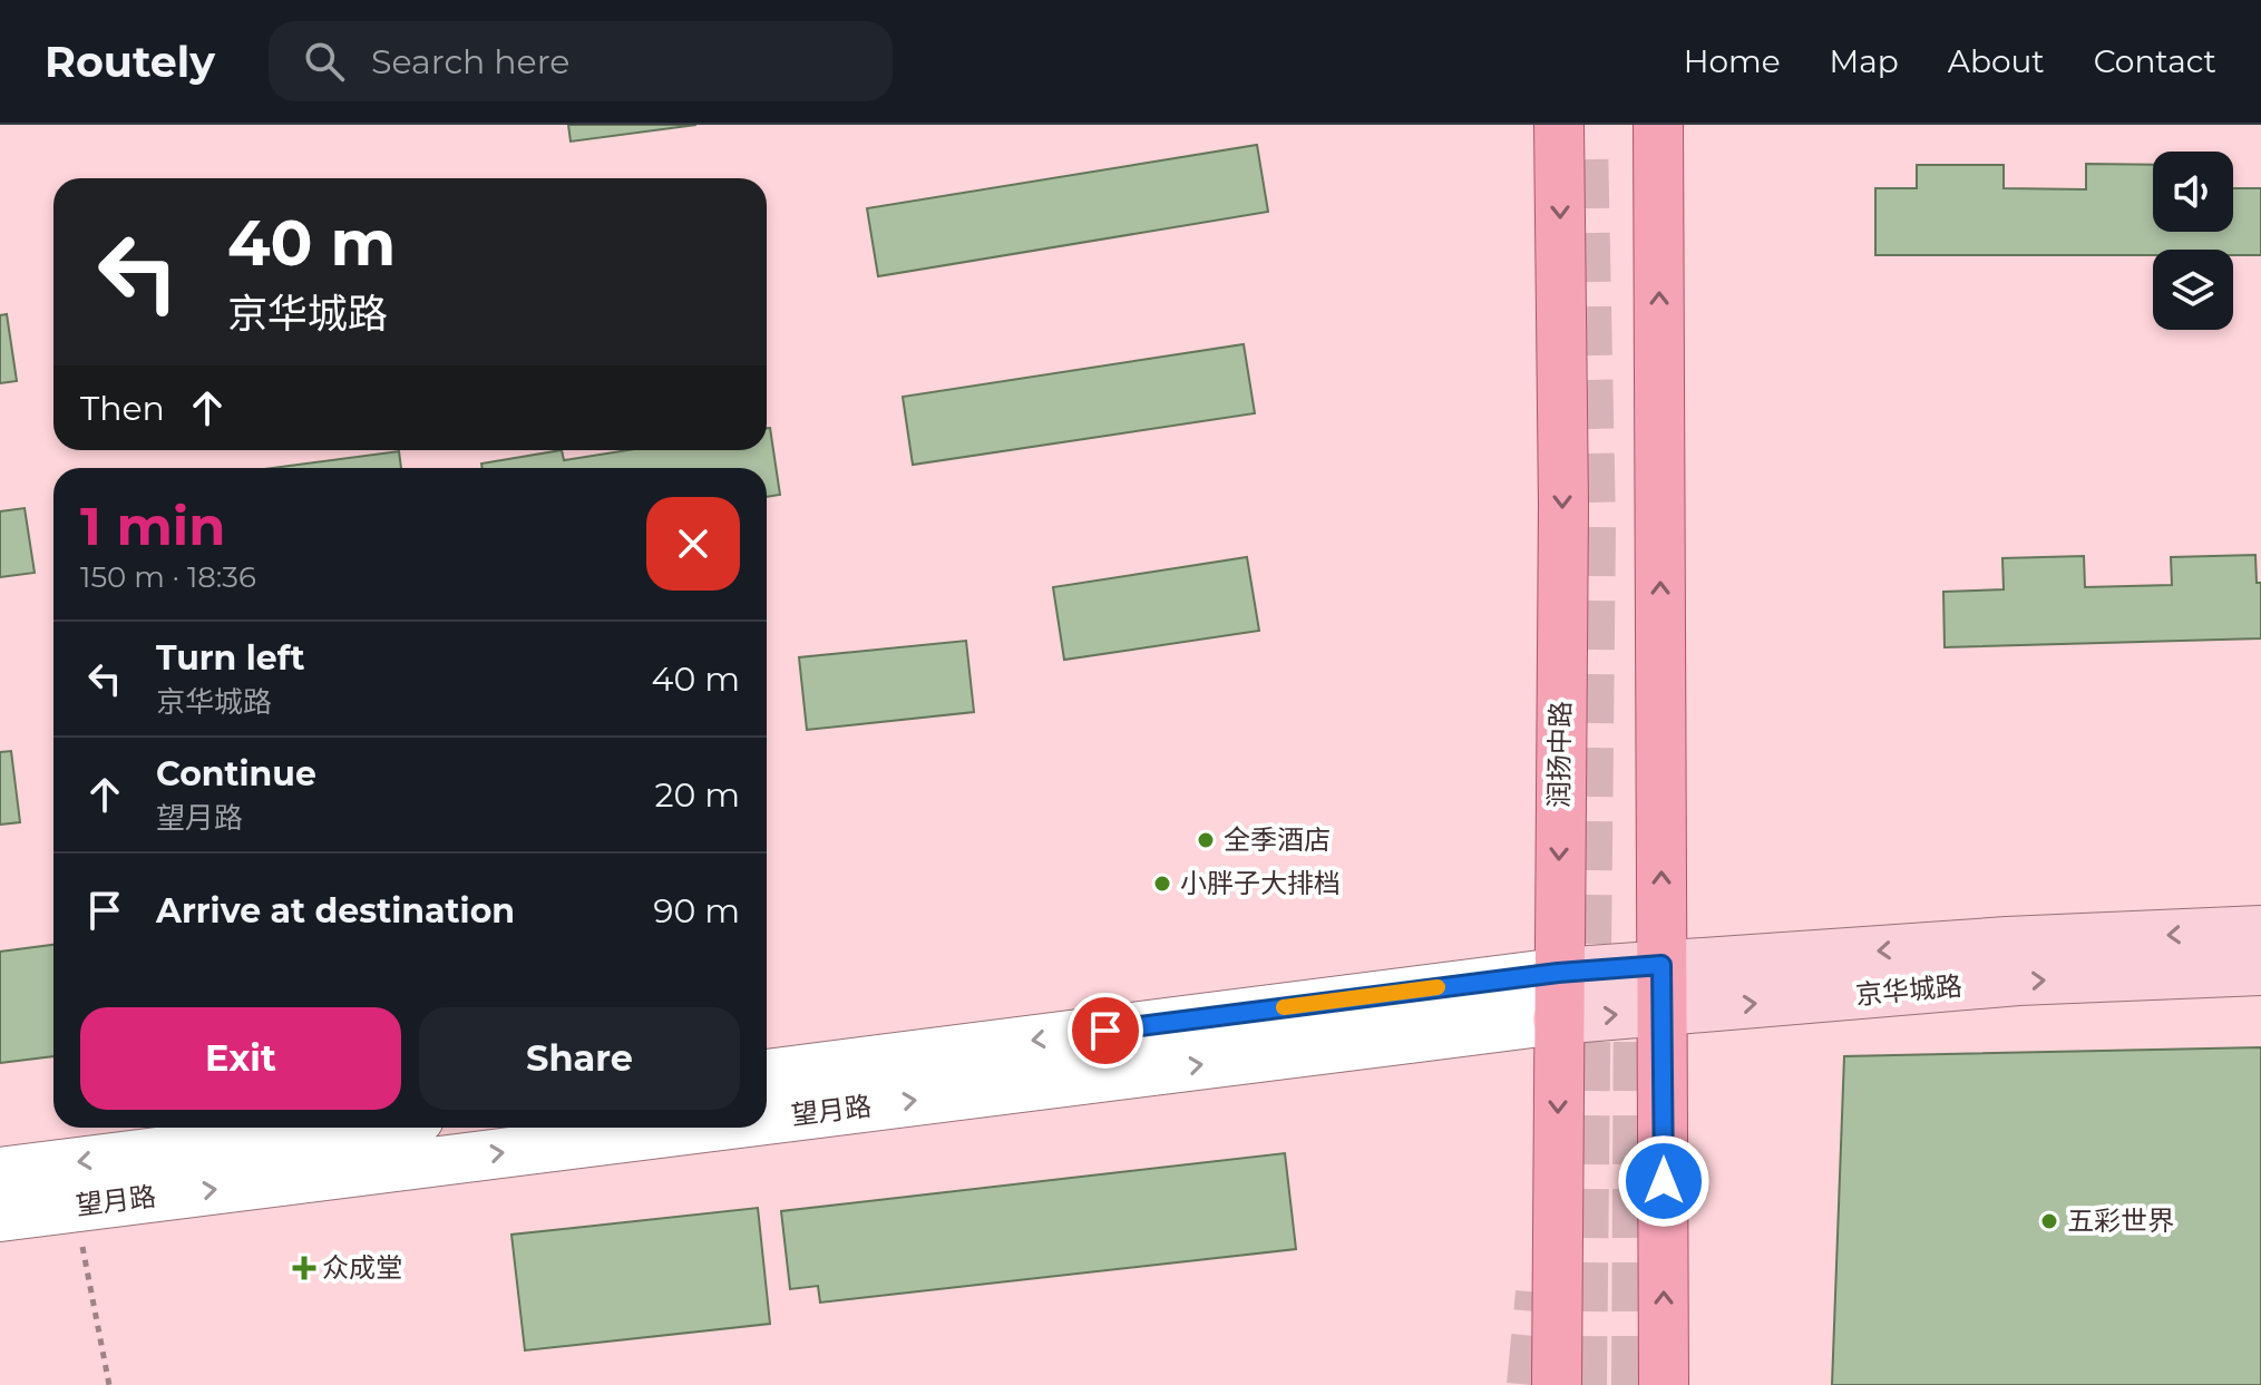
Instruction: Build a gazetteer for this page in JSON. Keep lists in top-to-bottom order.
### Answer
{
  "streets": {
    "main road": ["润扬中路", "京华城路"],
    "street": ["望月路"]
  },
  "crossings": [
    ["润扬中路", "京华城路"],
    ["润扬中路", "望月路"],
    ["京华城路", "望月路"]
  ],
  "places": {
    "other": ["全季酒店", "小胖子大排档", "五彩世界"],
    "health": ["众成堂"]
  },
  "page": {
    "header": "Routely",
    "search": "Search here",
    "nav": [
      "Home",
      "Map",
      "About",
      "Contact"
    ],
    "turn": ["40 m", "京华城路"],
    "then": "Then",
    "heading": ["1 min", "150 m · 18:36"],
    "list": [
      {
        "name": "Turn left",
        "note": "京华城路",
        "value": "40 m"
      },
      {
        "name": "Continue",
        "note": "望月路",
        "value": "20 m"
      },
      {
        "name": "Arrive at destination",
        "value": "90 m"
      }
    ],
    "buttons": ["Exit", "Share"]
  }
}
